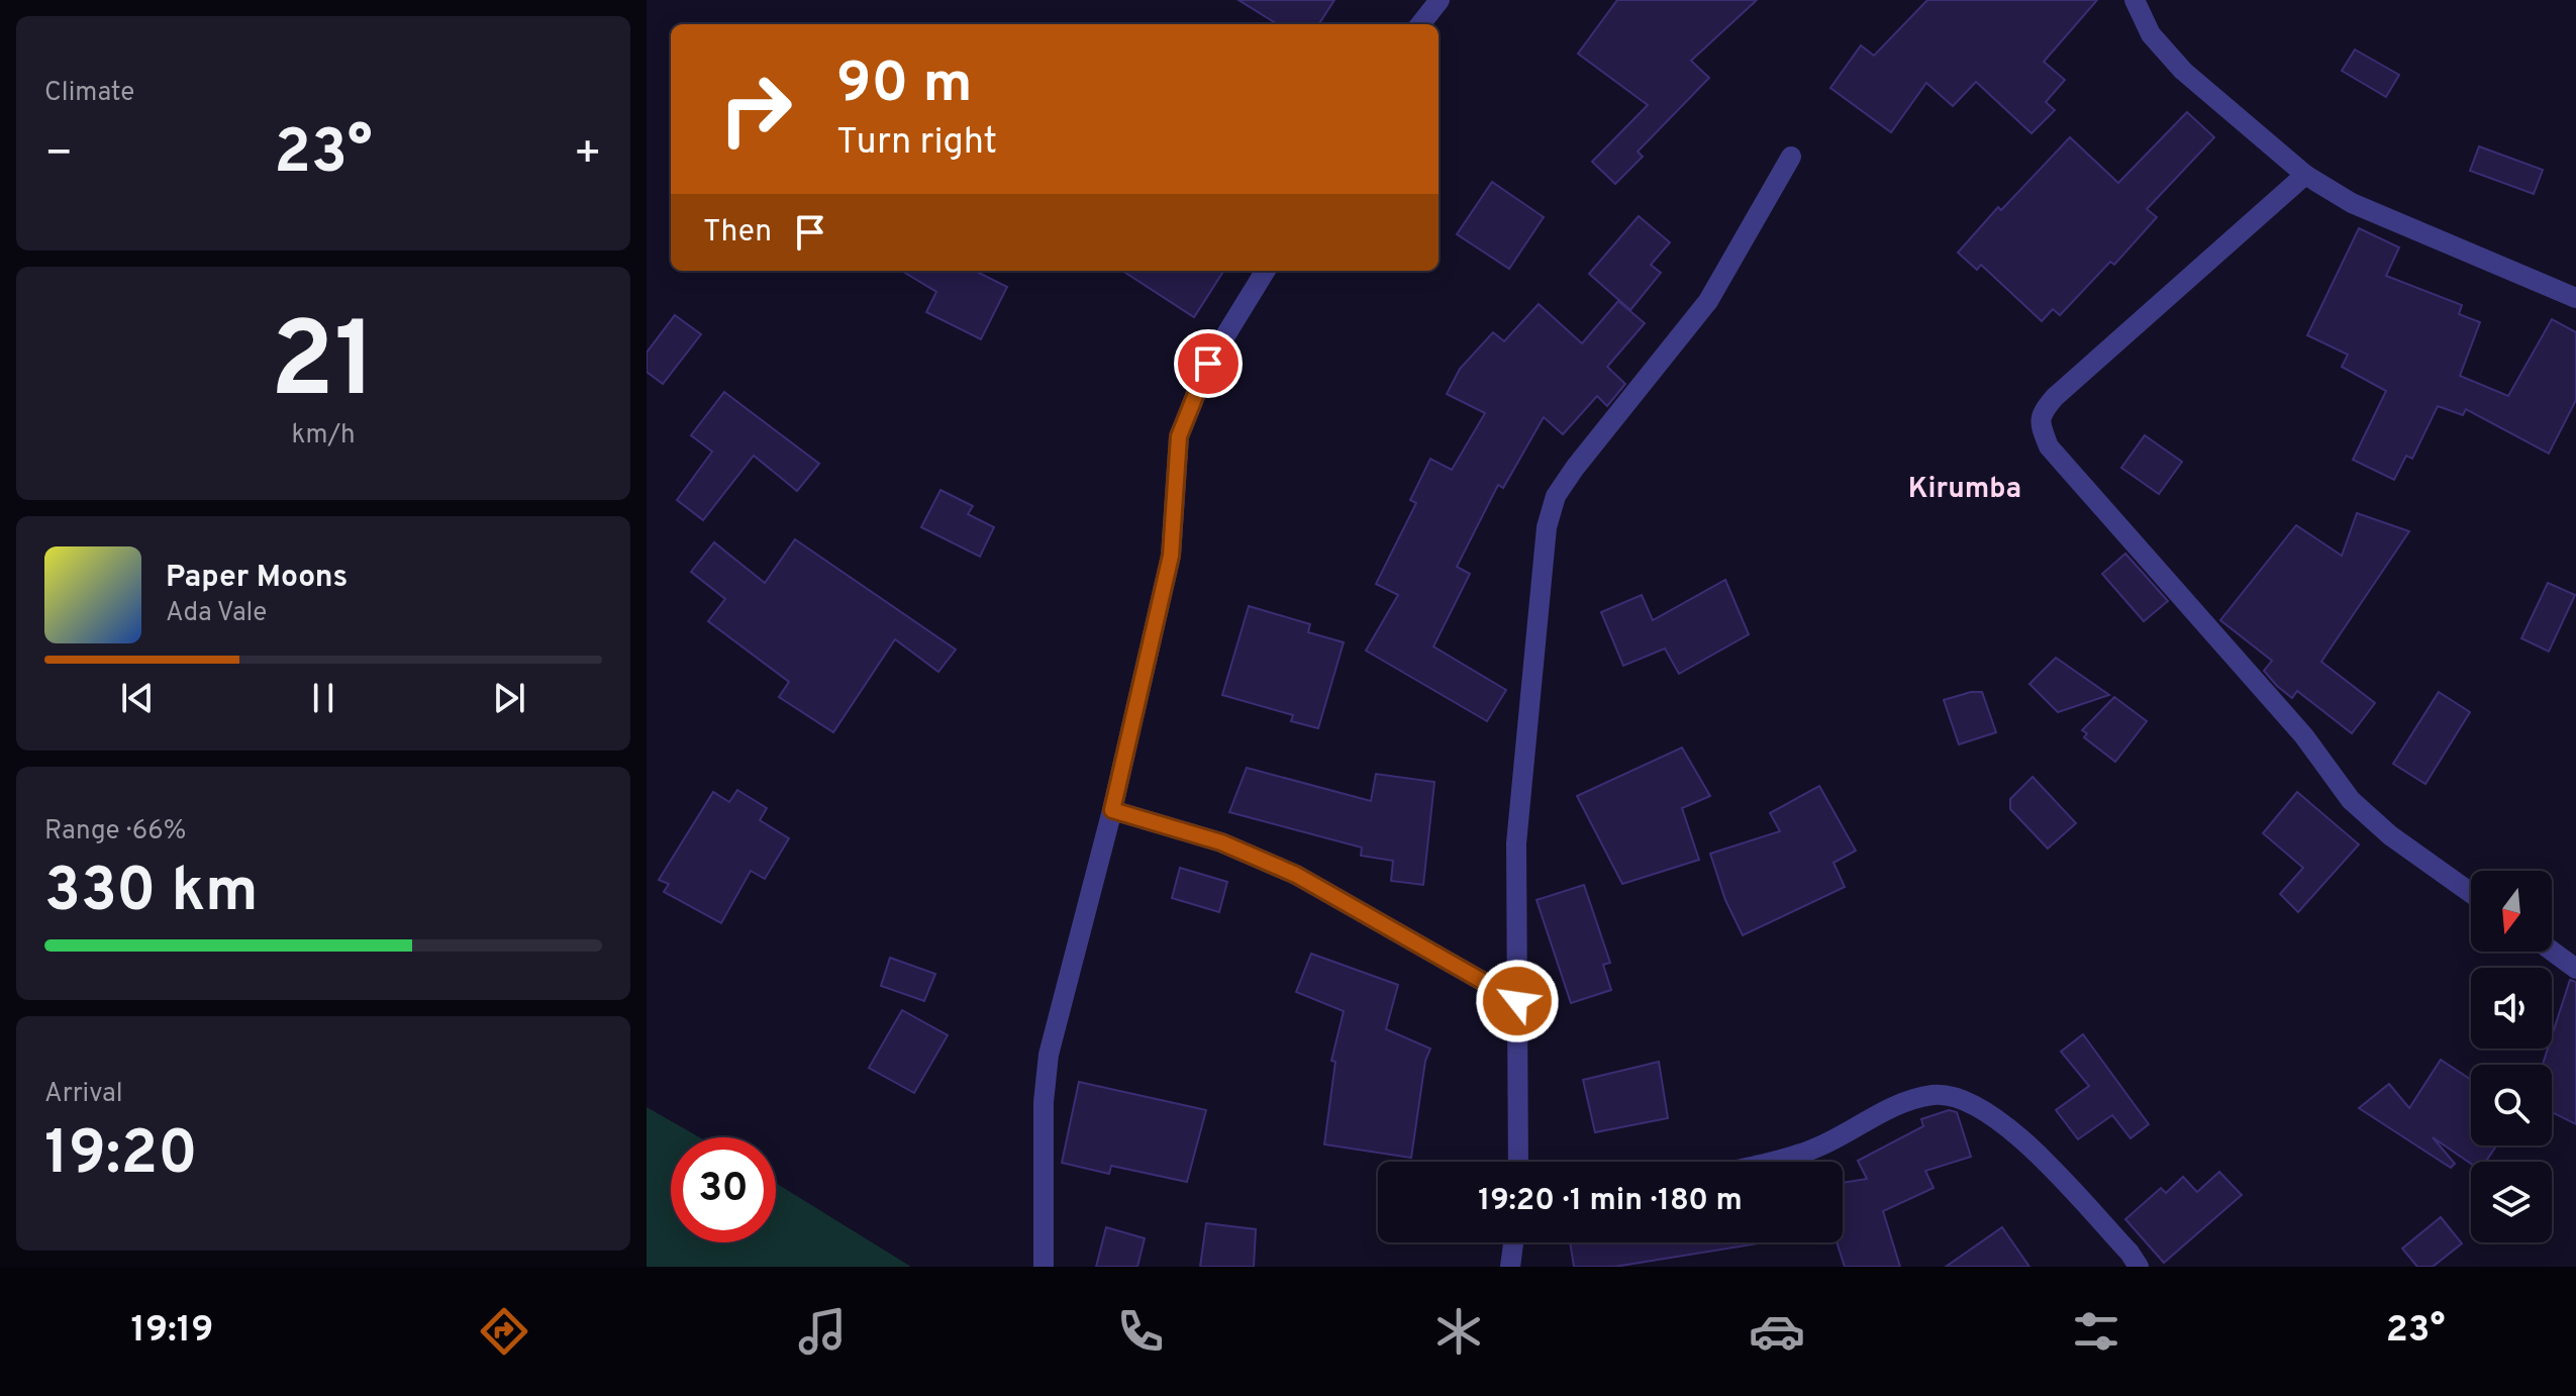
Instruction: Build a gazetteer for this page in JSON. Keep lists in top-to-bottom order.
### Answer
{
  "districts": ["Kirumba"],
  "north": "bottom",
  "page": {
    "tile": [
      "Climate",
      ["21", "km/h"],
      ["Range · 66%", "330 km"],
      ["Arrival", "19:20"]
    ],
    "turn": ["90 m", "Turn right"],
    "heat": ["−", "23°", "+"],
    "then": "Then",
    "song": ["Paper Moons", "Ada Vale"],
    "limit": "30",
    "trip": "19:20 · 1 min · 180 m",
    "tabs": ["19:19", "23°"]
  }
}
